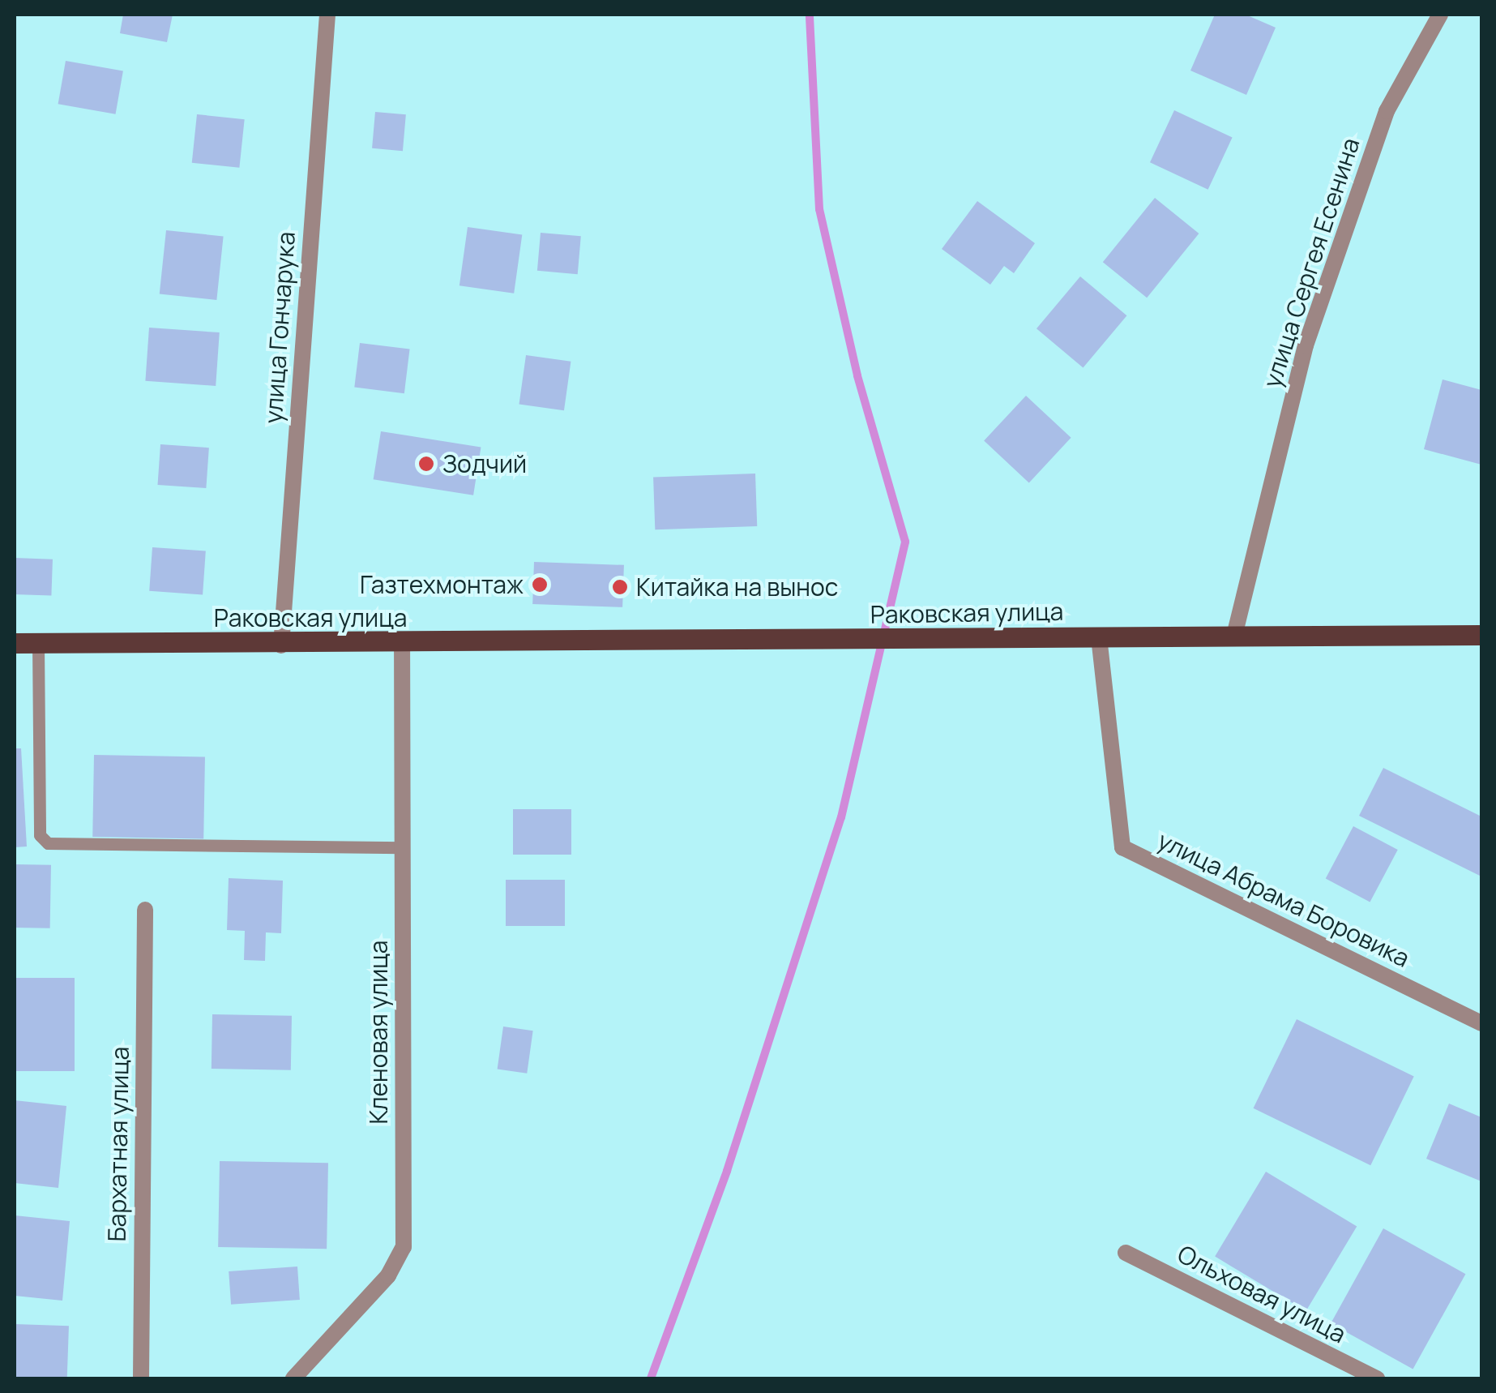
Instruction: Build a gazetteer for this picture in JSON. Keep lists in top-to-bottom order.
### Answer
{
  "streets": {
    "main road": ["Раковская улица"],
    "street": [
      "улица Сергея Есенина",
      "улица Гончарука",
      "улица Абрама Боровика",
      "Кленовая улица",
      "Бархатная улица",
      "Ольховая улица"
    ]
  },
  "crossings": [
    ["улица Сергея Есенина", "Раковская улица"],
    ["улица Гончарука", "Раковская улица"],
    ["Раковская улица", "улица Абрама Боровика"],
    ["Раковская улица", "Кленовая улица"]
  ],
  "places": ["Зодчий", "Газтехмонтаж", "Китайка на вынос"]
}
